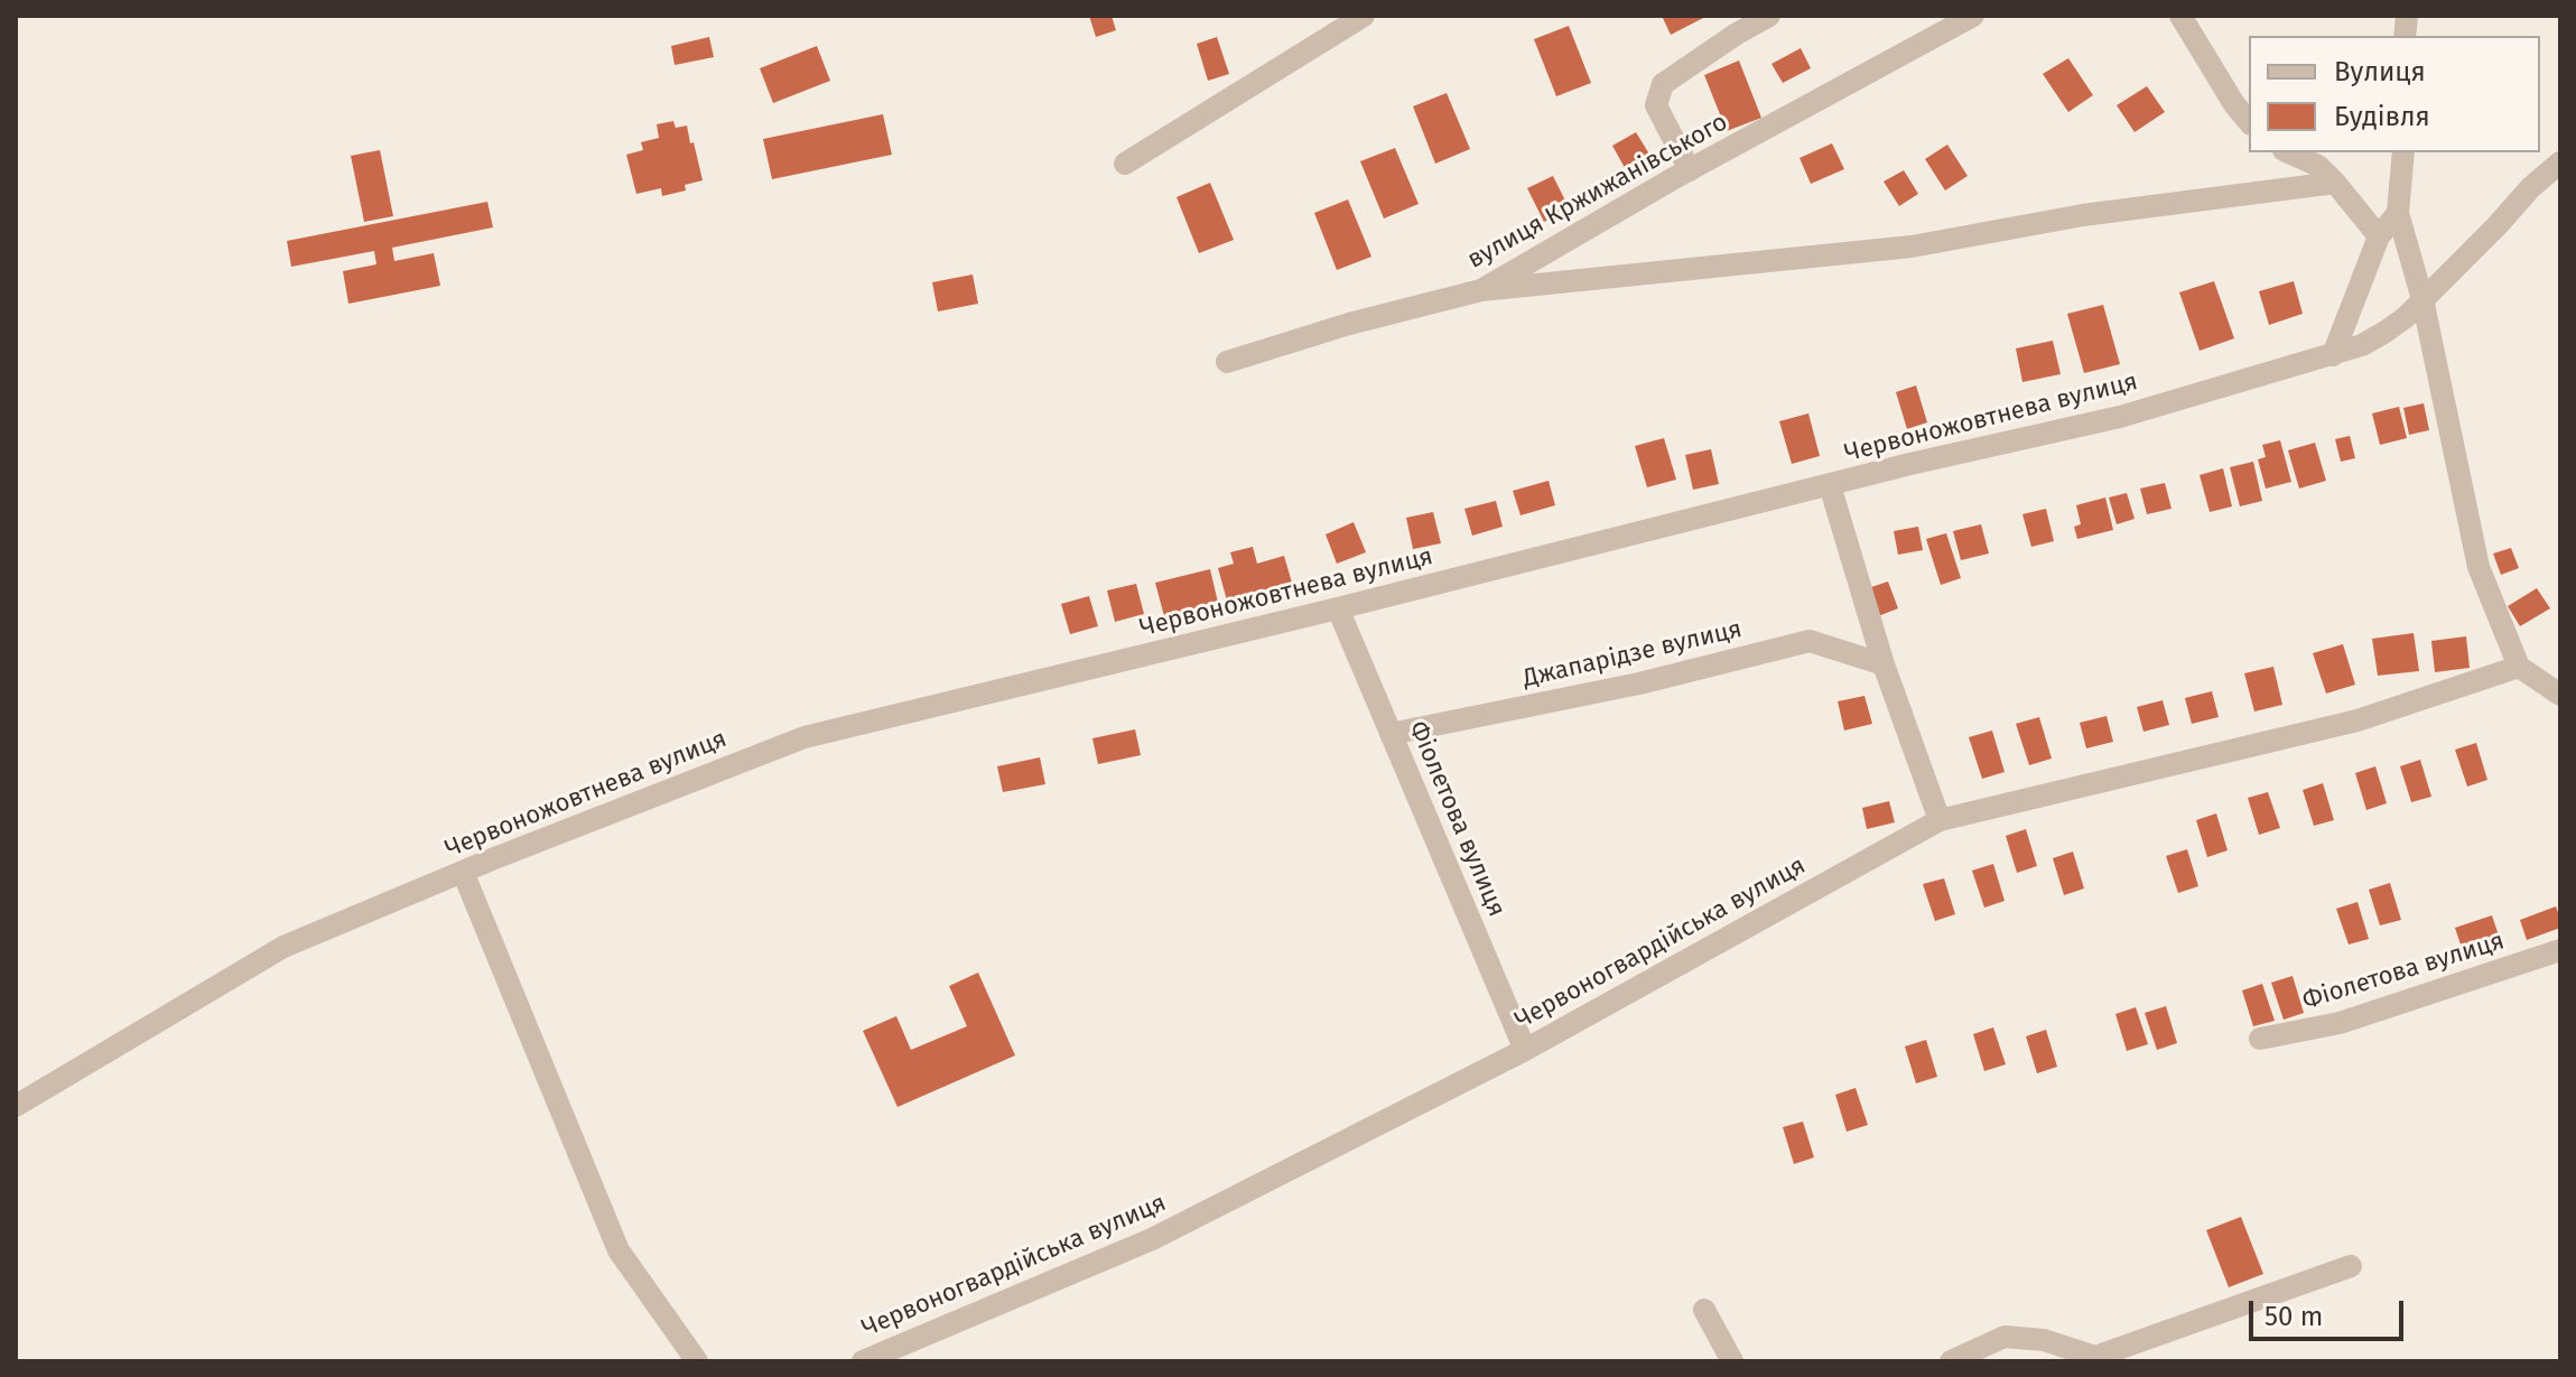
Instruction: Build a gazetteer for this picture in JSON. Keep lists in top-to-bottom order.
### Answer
{
  "streets": {
    "street": [
      "вулиця Кржижанівського",
      "Червоножовтнева вулиця",
      "Джапарідзе вулиця",
      "Фіолетова вулиця",
      "Червоногвардійська вулиця"
    ]
  },
  "crossings": [
    ["Червоножовтнева вулиця", "Фіолетова вулиця"],
    ["Джапарідзе вулиця", "Фіолетова вулиця"],
    ["Фіолетова вулиця", "Червоногвардійська вулиця"]
  ],
  "legend": ["Вулиця", "Будівля"],
  "scale_bar": "50 m"
}
